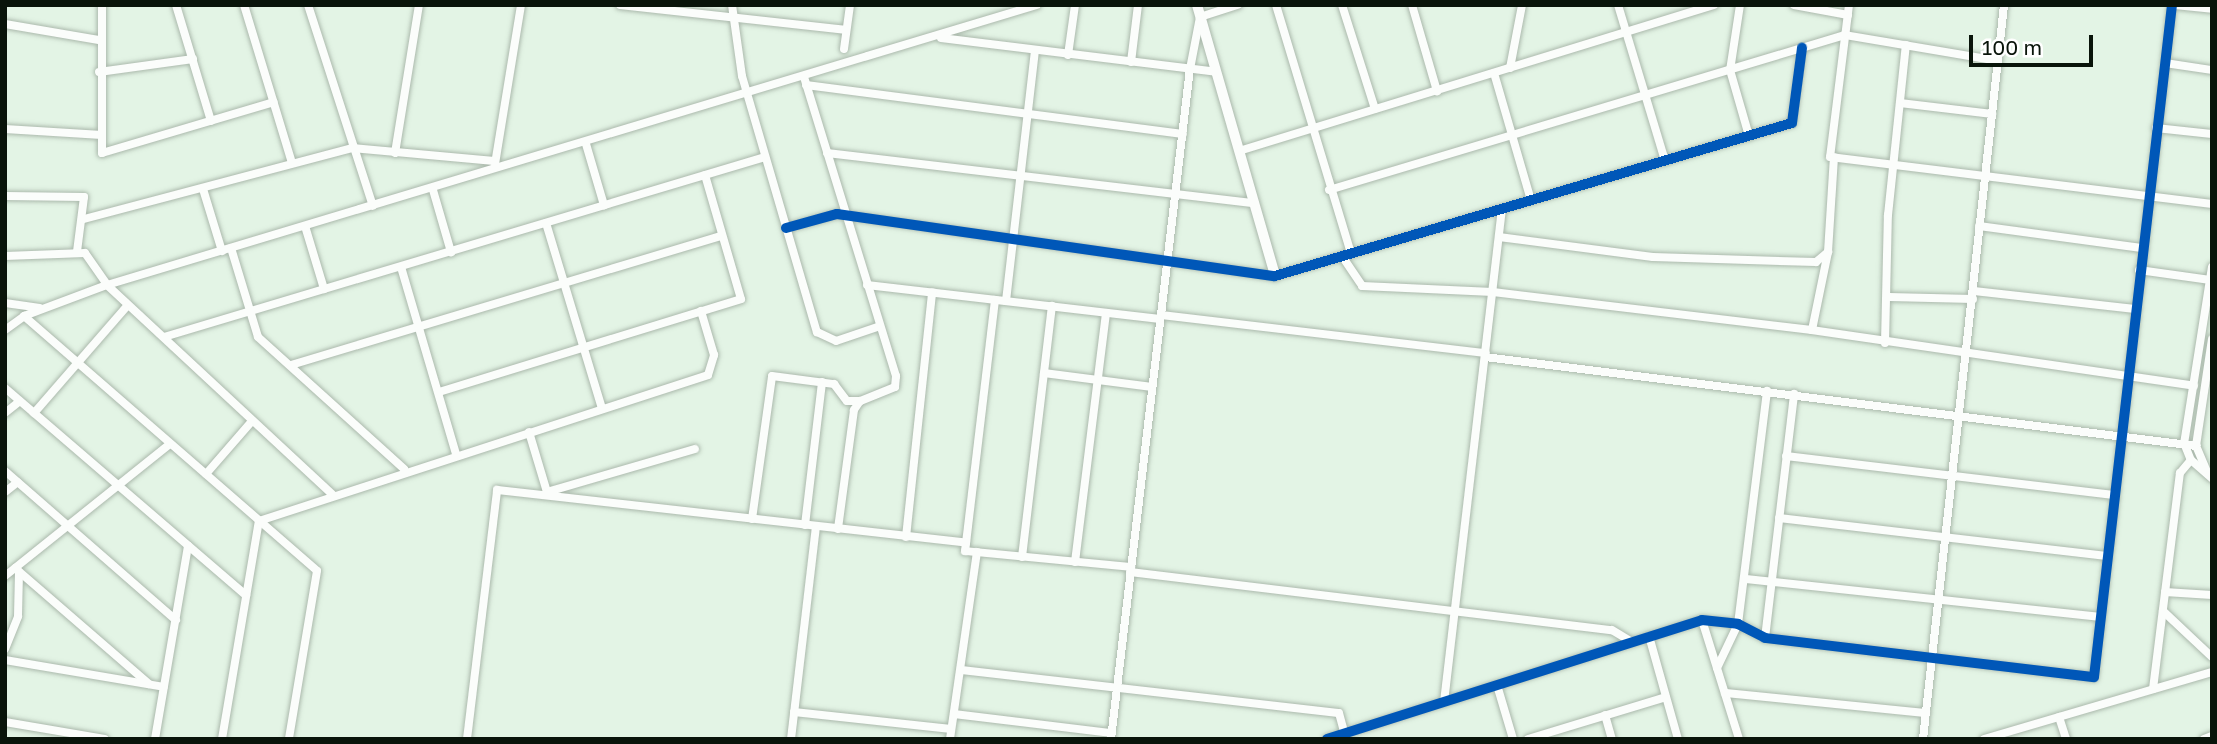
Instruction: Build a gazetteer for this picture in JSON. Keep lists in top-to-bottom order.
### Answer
{
  "scale_bar": "100 m"
}
